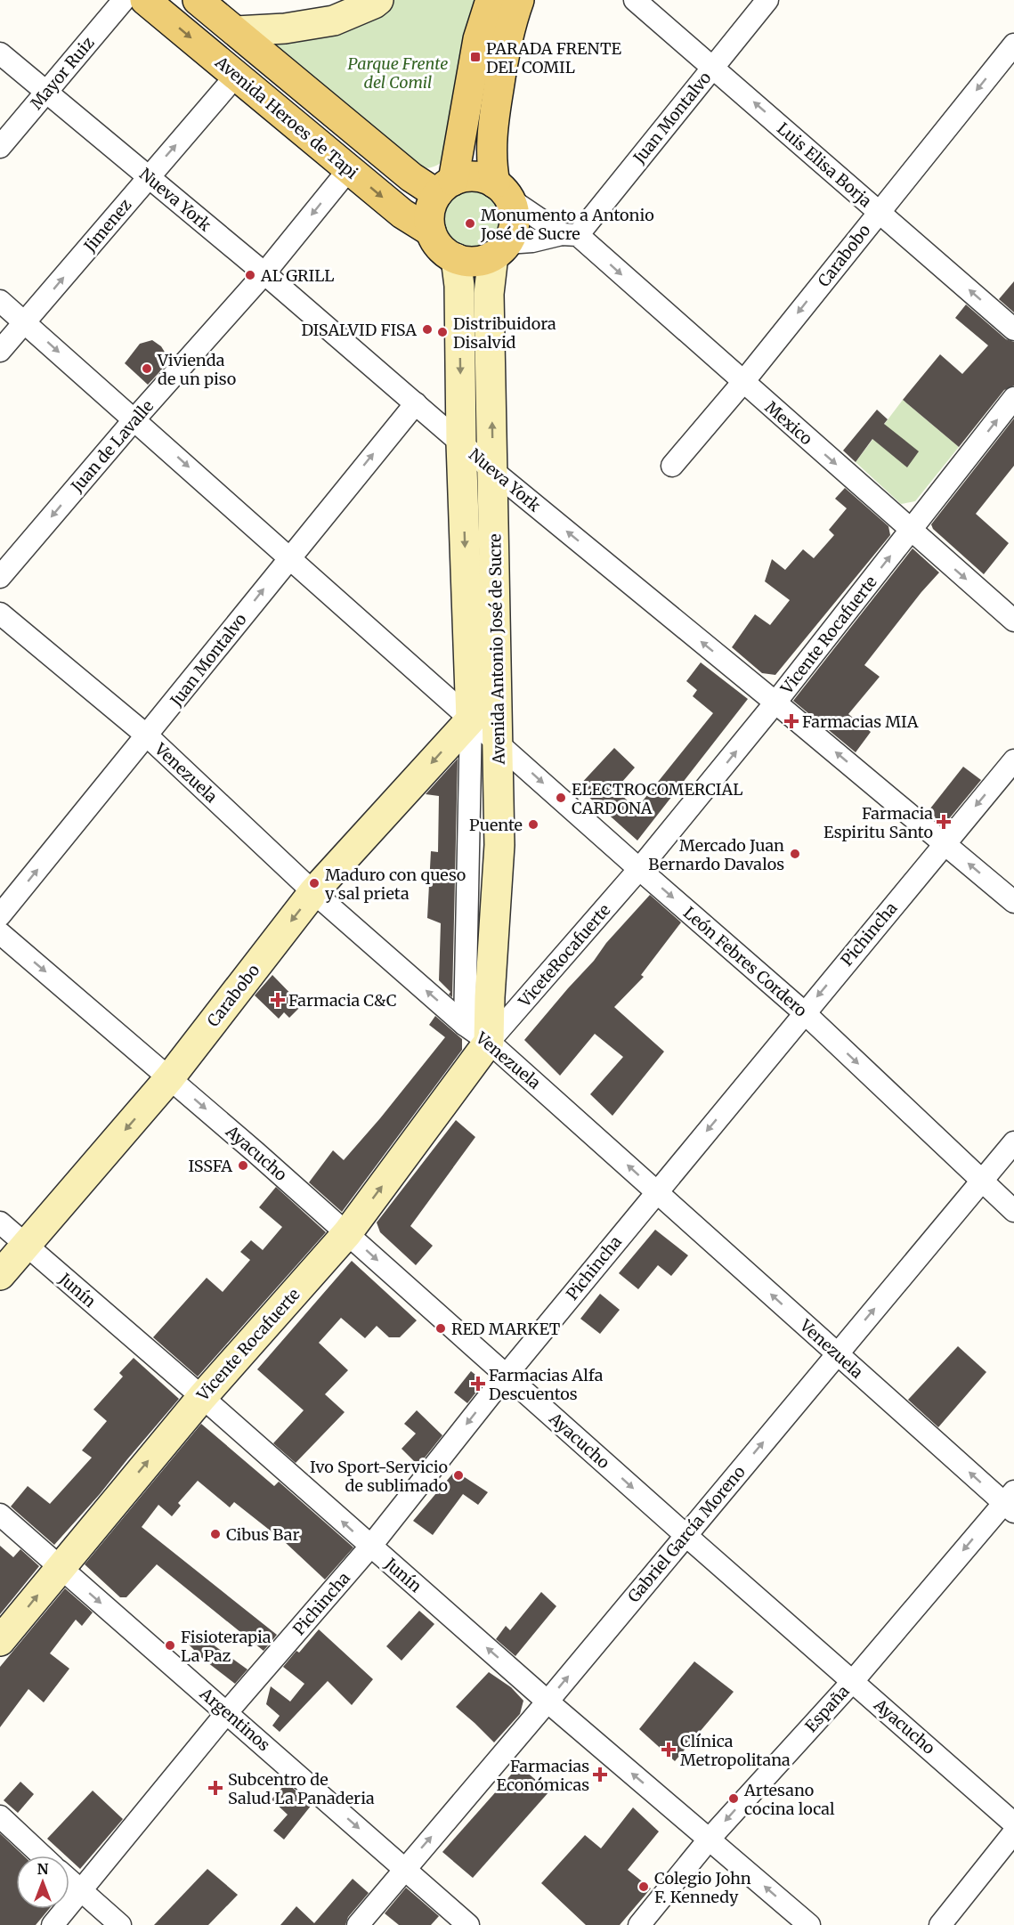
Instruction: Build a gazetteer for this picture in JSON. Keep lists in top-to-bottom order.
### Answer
{
  "streets": {
    "main road": [
      "Avenida Heroes de Tapi",
      "Carabobo",
      "Vicente Rocafuerte",
      "Avenida Antonio José de Sucre"
    ],
    "street": [
      "Mayor Ruiz",
      "Juan Montalvo",
      "Luis Elisa Borja",
      "Nueva York",
      "Jimenez",
      "Mexico",
      "Juan de Lavalle",
      "Venezuela",
      "Pichincha",
      "ViceteRocafuerte",
      "León Febres Cordero",
      "Ayacucho",
      "Junín",
      "Gabriel García Moreno",
      "España",
      "Argentinos"
    ]
  },
  "crossings": [
    ["Mayor Ruiz", "Nueva York"],
    ["Avenida Heroes de Tapi", "Jimenez"],
    ["Avenida Heroes de Tapi", "Mexico"],
    ["Avenida Heroes de Tapi", "Juan de Lavalle"],
    ["Avenida Heroes de Tapi", "Avenida Antonio José de Sucre"],
    ["Juan Montalvo", "Luis Elisa Borja"],
    ["Juan Montalvo", "Nueva York"],
    ["Juan Montalvo", "Mexico"],
    ["Juan Montalvo", "Venezuela"],
    ["Juan Montalvo", "León Febres Cordero"],
    ["Luis Elisa Borja", "Carabobo"],
    ["Nueva York", "Jimenez"],
    ["Nueva York", "Juan de Lavalle"],
    ["Nueva York", "Vicente Rocafuerte"],
    ["Nueva York", "Avenida Antonio José de Sucre"],
    ["Nueva York", "Pichincha"],
    ["Jimenez", "León Febres Cordero"],
    ["Carabobo", "Mexico"],
    ["Carabobo", "Avenida Antonio José de Sucre"],
    ["Carabobo", "Venezuela"],
    ["Carabobo", "León Febres Cordero"],
    ["Carabobo", "Ayacucho"],
    ["Carabobo", "Junín"],
    ["Mexico", "Vicente Rocafuerte"],
    ["Mexico", "Avenida Antonio José de Sucre"],
    ["Juan de Lavalle", "León Febres Cordero"],
    ["Vicente Rocafuerte", "Avenida Antonio José de Sucre"],
    ["Vicente Rocafuerte", "Venezuela"],
    ["Vicente Rocafuerte", "ViceteRocafuerte"],
    ["Vicente Rocafuerte", "León Febres Cordero"],
    ["Vicente Rocafuerte", "Ayacucho"],
    ["Vicente Rocafuerte", "Junín"],
    ["Vicente Rocafuerte", "Argentinos"],
    ["Avenida Antonio José de Sucre", "Venezuela"],
    ["Avenida Antonio José de Sucre", "ViceteRocafuerte"],
    ["Avenida Antonio José de Sucre", "León Febres Cordero"],
    ["Venezuela", "Pichincha"],
    ["Venezuela", "ViceteRocafuerte"],
    ["Venezuela", "Gabriel García Moreno"],
    ["Venezuela", "España"],
    ["Pichincha", "León Febres Cordero"],
    ["Pichincha", "Ayacucho"],
    ["Pichincha", "Junín"],
    ["Pichincha", "Argentinos"],
    ["ViceteRocafuerte", "León Febres Cordero"],
    ["León Febres Cordero", "Gabriel García Moreno"],
    ["Ayacucho", "Gabriel García Moreno"],
    ["Ayacucho", "España"],
    ["Junín", "Gabriel García Moreno"],
    ["Junín", "España"],
    ["Gabriel García Moreno", "Argentinos"]
  ],
  "one_way": [
    "Juan Montalvo",
    "Luis Elisa Borja",
    "Nueva York",
    "Jimenez",
    "Carabobo",
    "Mexico",
    "Juan de Lavalle",
    "Vicente Rocafuerte",
    "Venezuela",
    "Pichincha",
    "León Febres Cordero",
    "Ayacucho",
    "Junín",
    "Gabriel García Moreno",
    "España",
    "Argentinos"
  ],
  "parks": ["Parque Frente del Comil"],
  "places": {
    "transit": ["PARADA FRENTE DEL COMIL"],
    "other": [
      "Monumento a Antonio José de Sucre",
      "AL GRILL",
      "DISALVID FISA",
      "Distribuidora Disalvid",
      "Vivienda de un piso",
      "ELECTROCOMERCIAL CARDONA",
      "Puente",
      "Mercado Juan Bernardo Davalos",
      "Maduro con queso y sal prieta",
      "ISSFA",
      "RED MARKET",
      "Ivo Sport-Servicio de sublimado",
      "Cibus Bar",
      "Fisioterapia La Paz",
      "Artesano cocina local",
      "Colegio John F. Kennedy"
    ],
    "health": [
      "Farmacias MIA",
      "Farmacia Espiritu Santo",
      "Farmacia C&C",
      "Farmacias Alfa Descuentos",
      "Clínica Metropolitana",
      "Farmacias Económicas",
      "Subcentro de Salud La Panaderia"
    ]
  },
  "north": "top"
}
